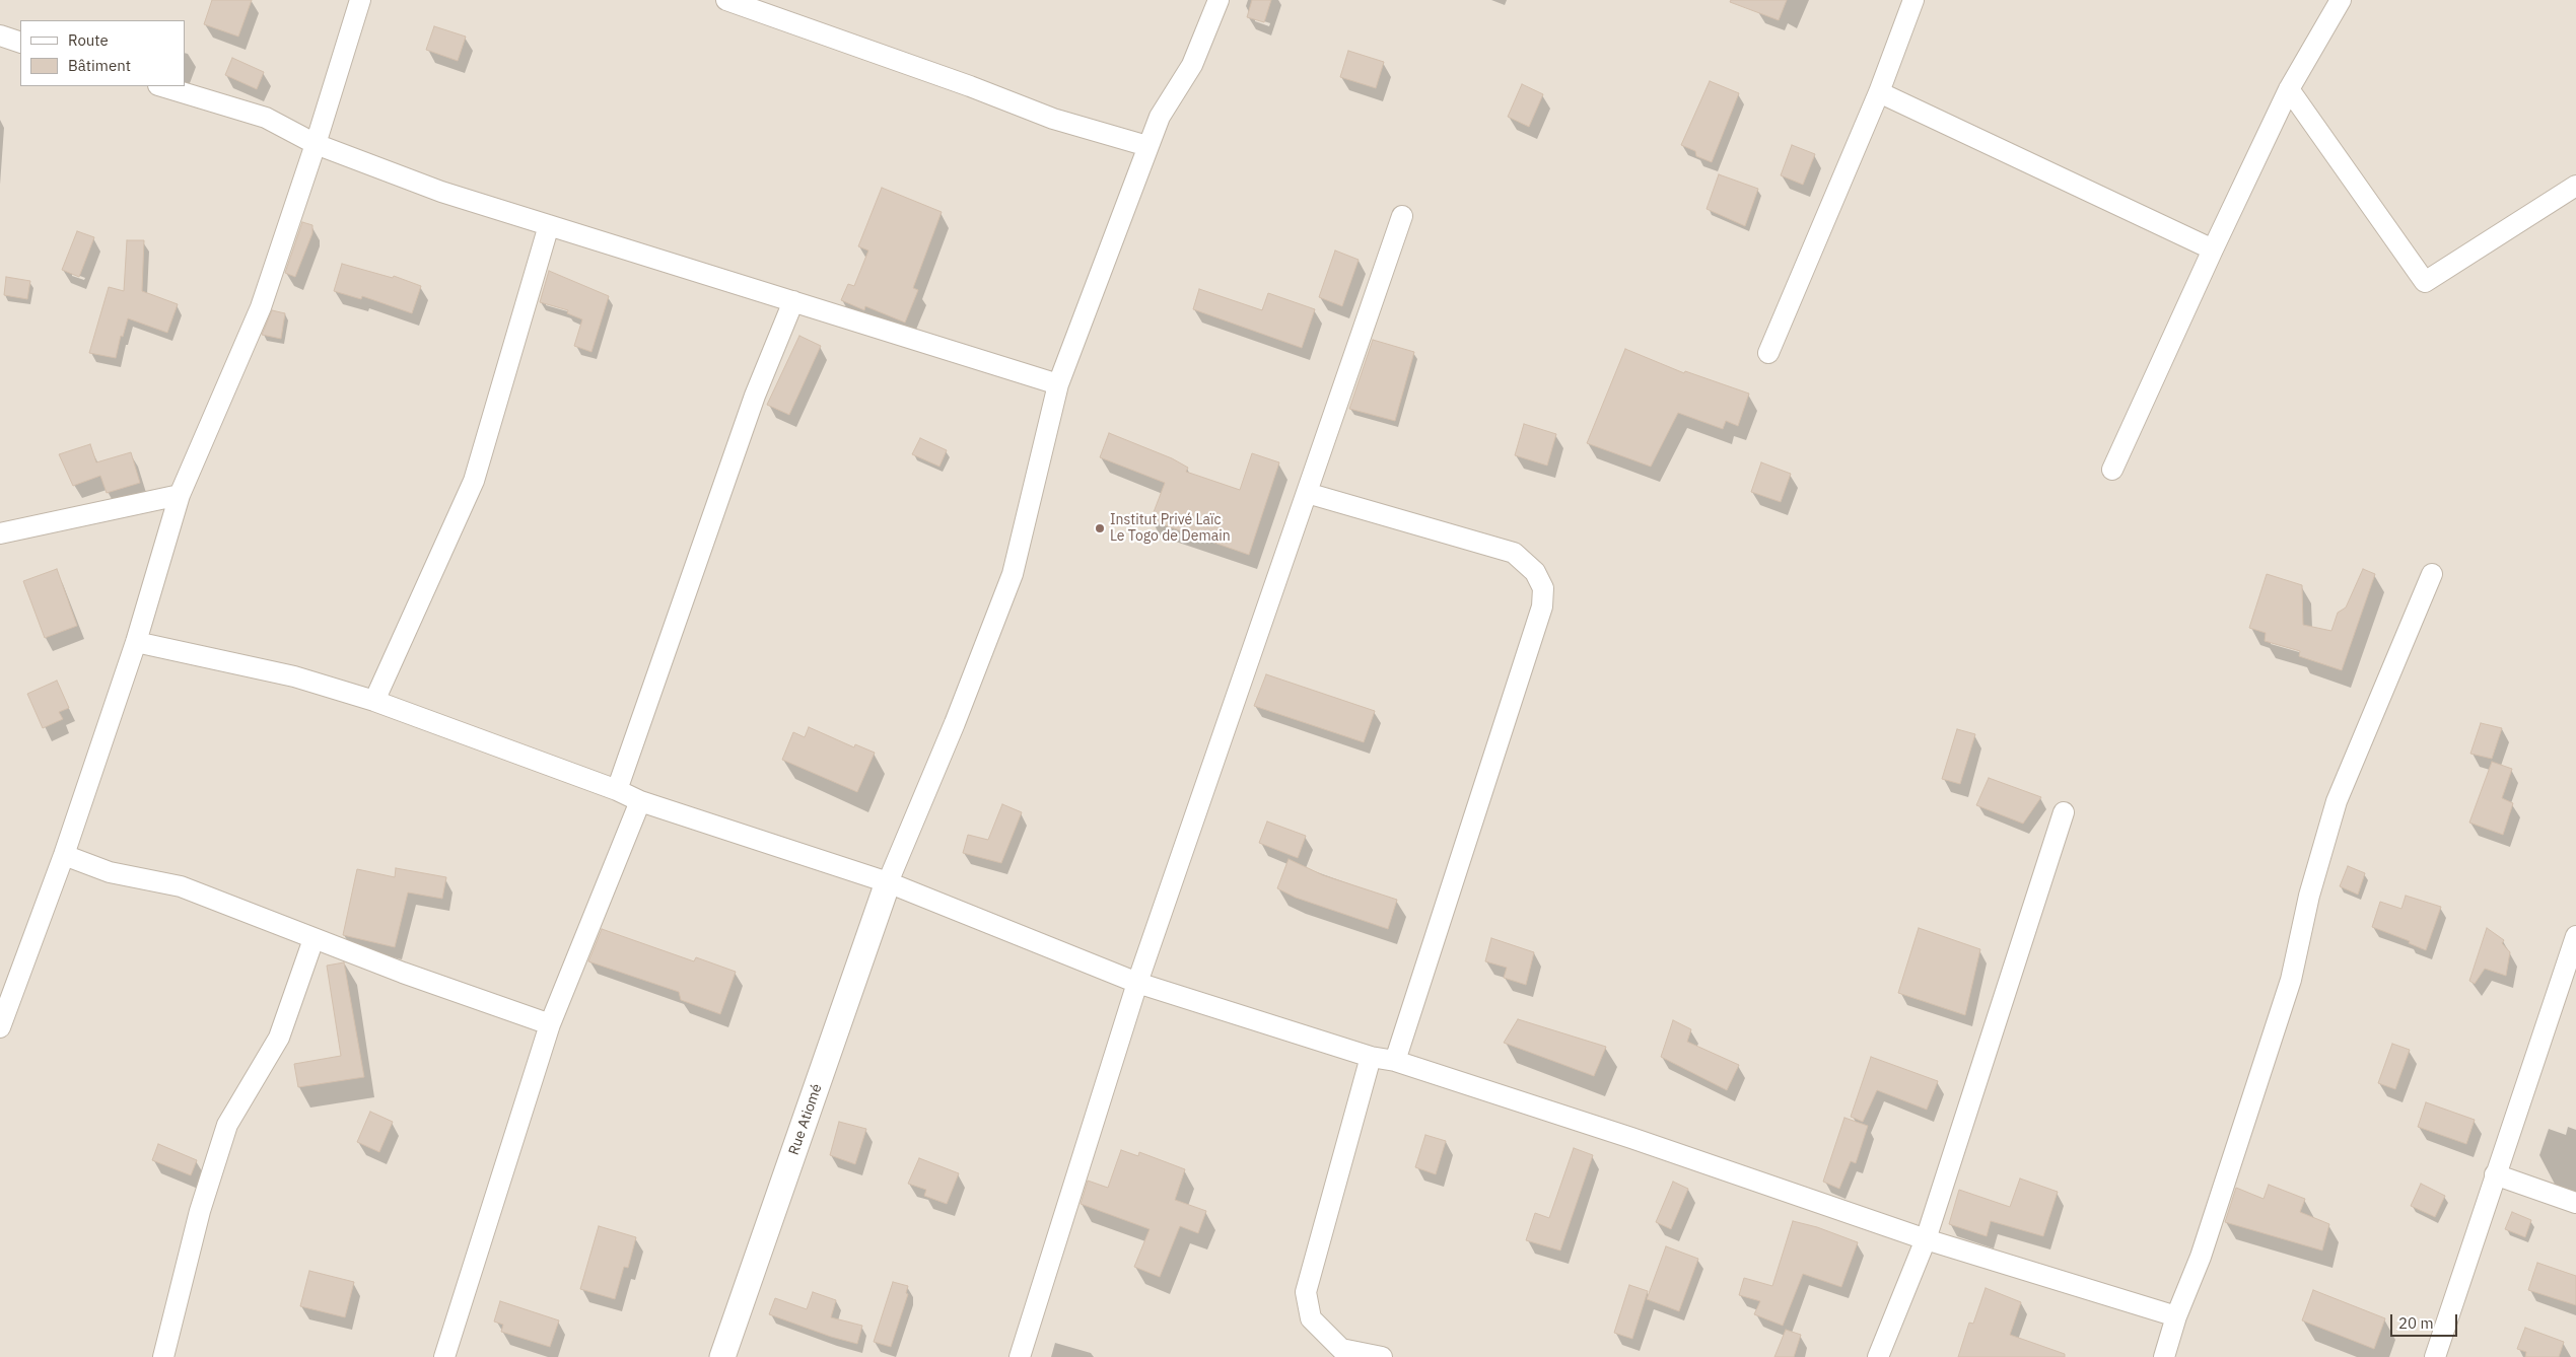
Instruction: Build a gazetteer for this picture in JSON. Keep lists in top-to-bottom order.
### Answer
{
  "streets": {
    "street": ["Rue Atiomé"]
  },
  "places": ["Institut Privé Laïc Le Togo de Demain"],
  "legend": ["Route", "Bâtiment"],
  "scale_bar": "20 m"
}
